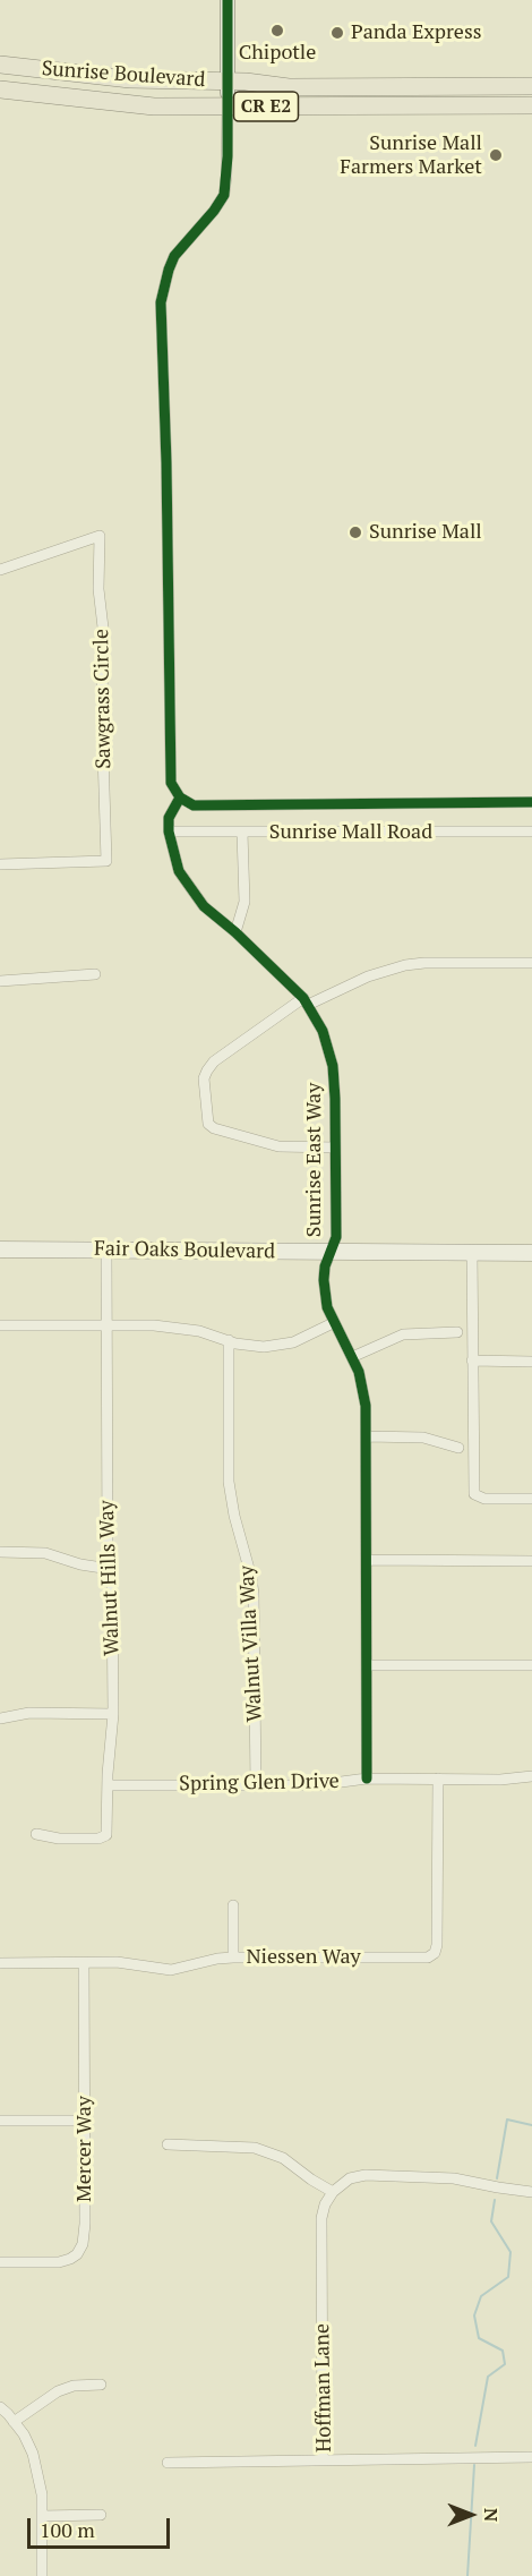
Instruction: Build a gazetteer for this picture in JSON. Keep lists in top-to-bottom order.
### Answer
{
  "streets": {
    "main road": ["Sunrise Boulevard", "CR E2", "Fair Oaks Boulevard"],
    "street": [
      "Sawgrass Circle",
      "Sunrise Mall Road",
      "Sunrise East Way",
      "Walnut Hills Way",
      "Walnut Villa Way",
      "Spring Glen Drive",
      "Niessen Way",
      "Mercer Way",
      "Hoffman Lane"
    ]
  },
  "crossings": [
    ["Sunrise Mall Road", "Sunrise East Way"],
    ["Sunrise East Way", "Fair Oaks Boulevard"],
    ["Sunrise East Way", "Spring Glen Drive"],
    ["Fair Oaks Boulevard", "Walnut Hills Way"],
    ["Walnut Hills Way", "Spring Glen Drive"],
    ["Walnut Villa Way", "Spring Glen Drive"],
    ["Spring Glen Drive", "Niessen Way"],
    ["Niessen Way", "Mercer Way"]
  ],
  "places": [
    "Chipotle",
    "Panda Express",
    "Sunrise Mall Farmers Market",
    "Sunrise Mall"
  ],
  "scale_bar": "100 m",
  "north": "right"
}
